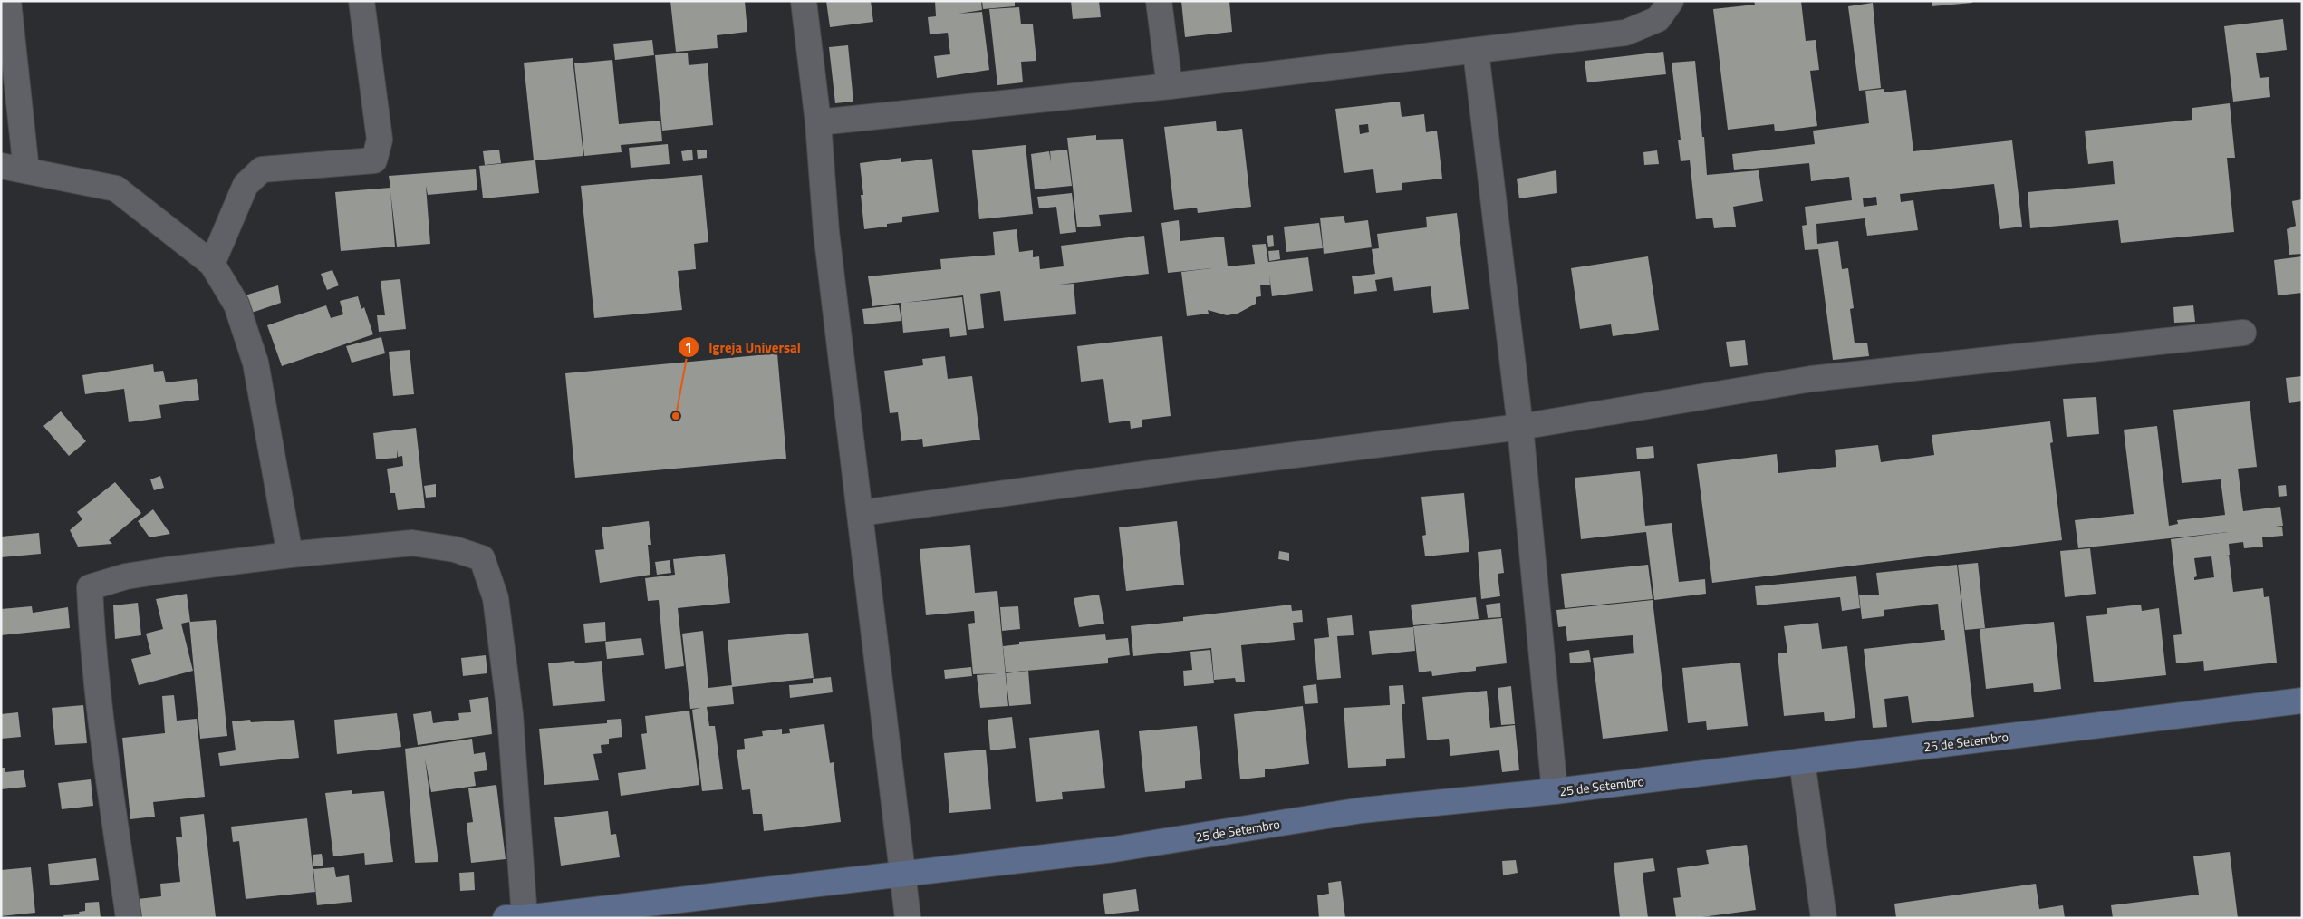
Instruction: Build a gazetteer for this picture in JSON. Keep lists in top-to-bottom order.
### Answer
{
  "streets": {
    "street": ["25 de Setembro"]
  },
  "places": ["Igreja Universal"]
}
